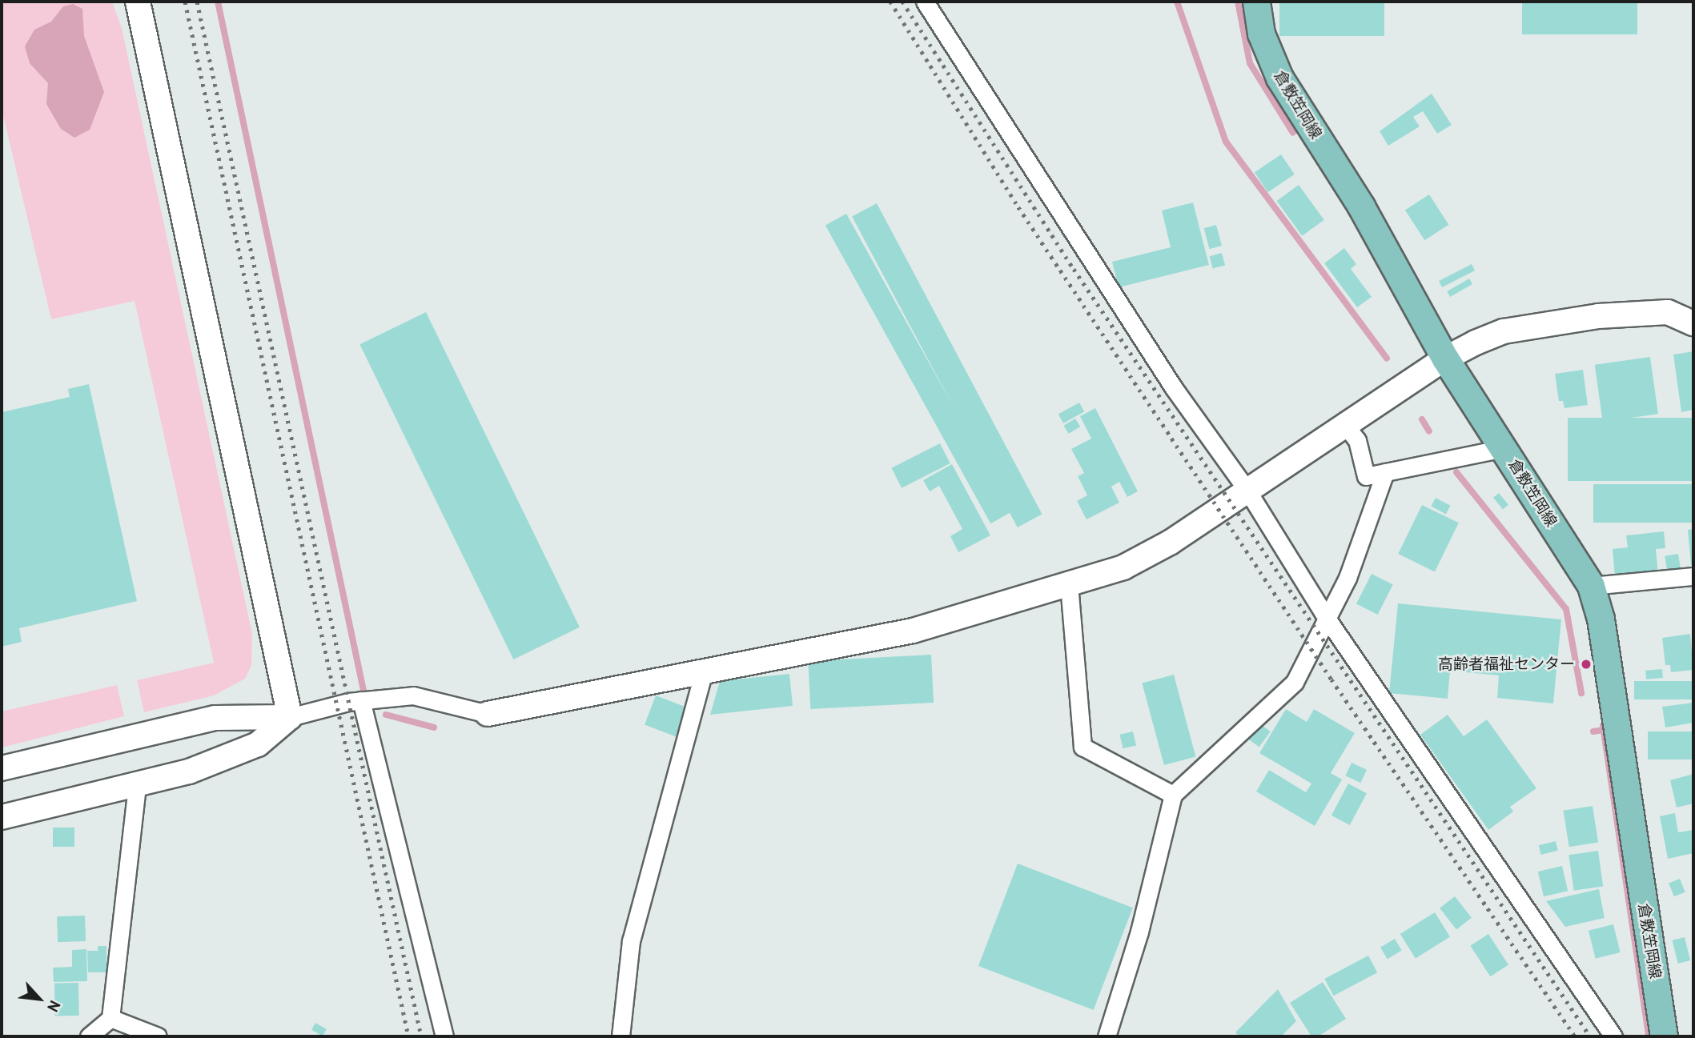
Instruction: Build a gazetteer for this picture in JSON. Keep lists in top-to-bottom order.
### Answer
{
  "streets": {
    "main road": ["倉敷笠岡線"]
  },
  "places": ["高齢者福祉センター"],
  "north": "bottom right"
}
